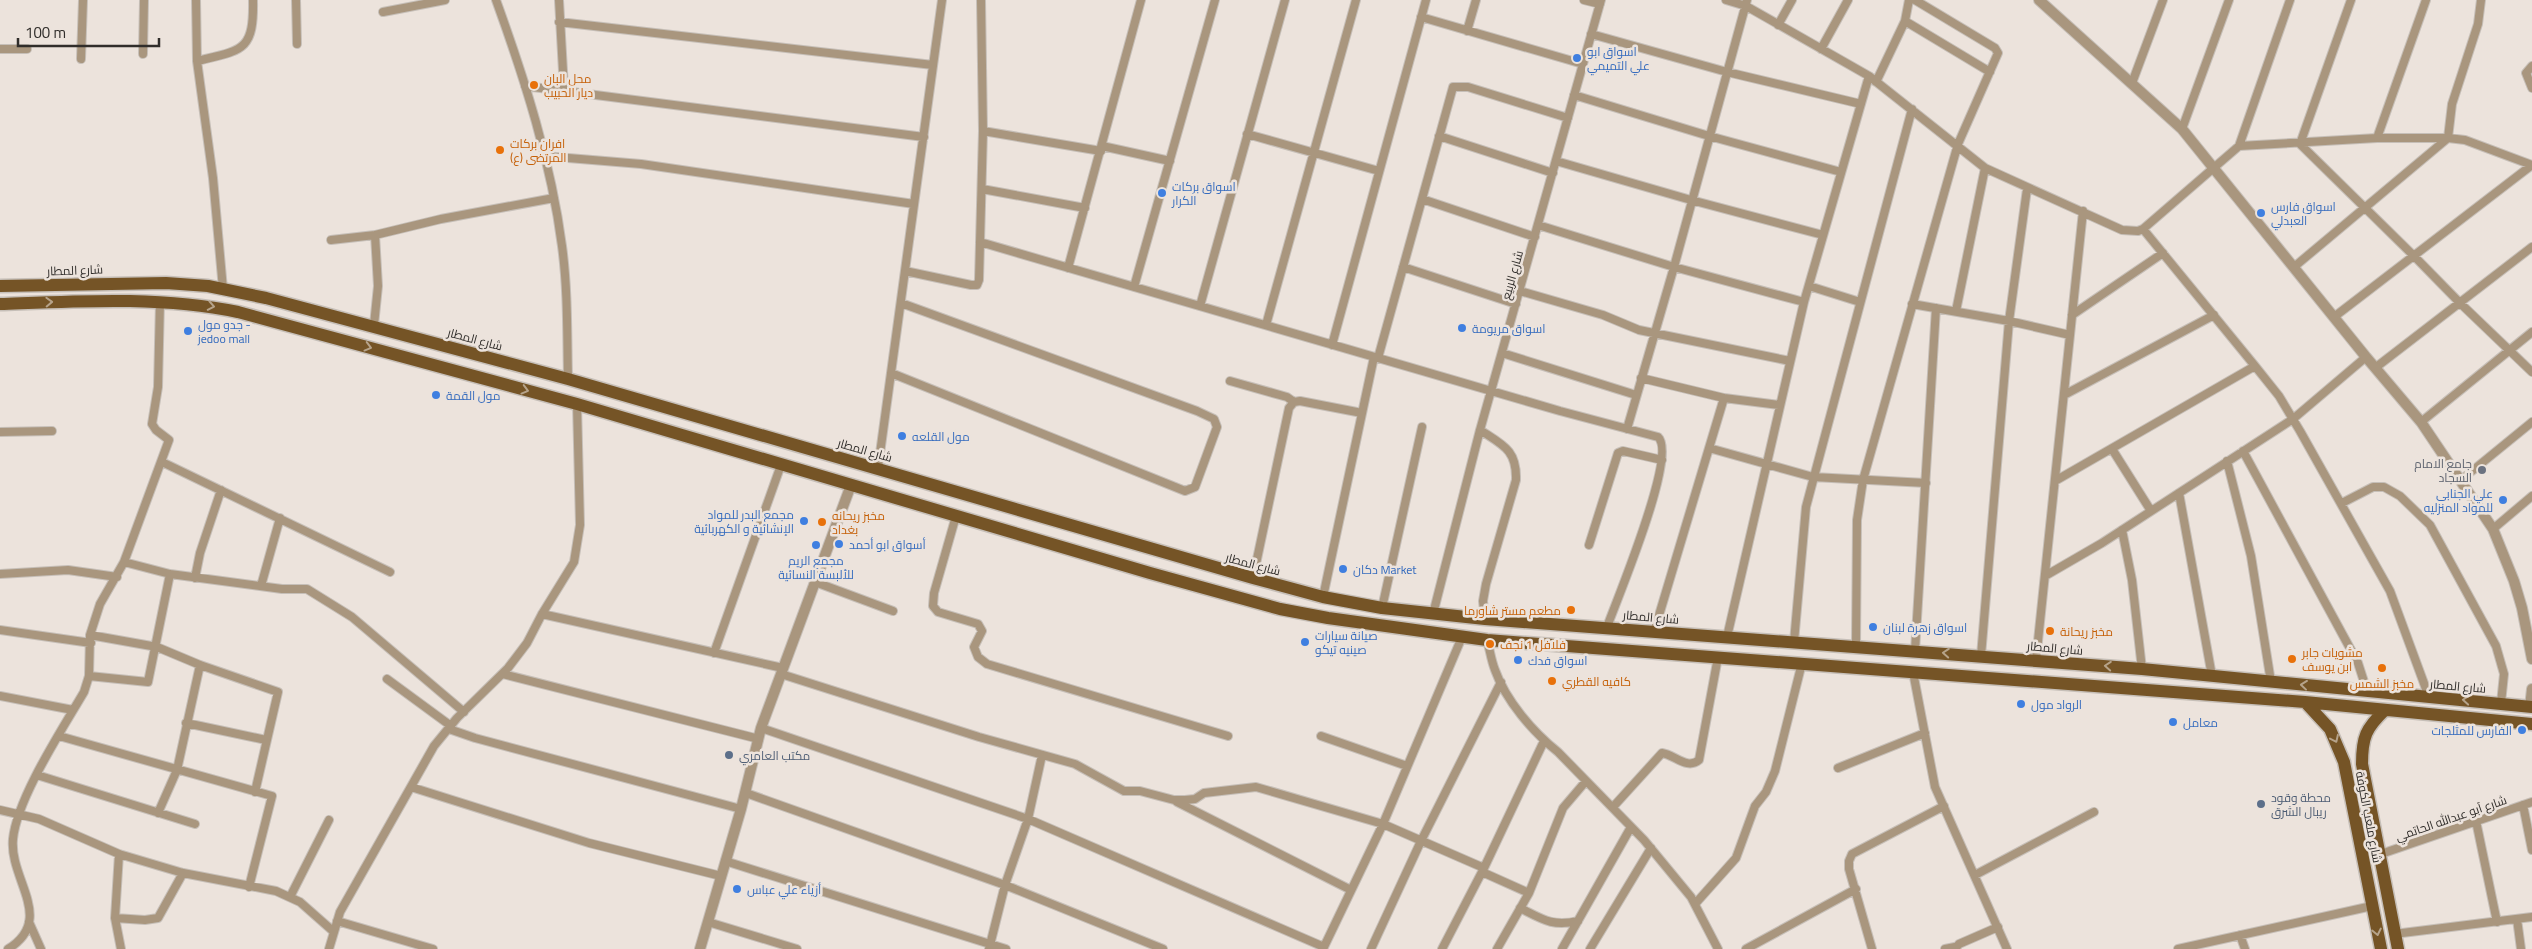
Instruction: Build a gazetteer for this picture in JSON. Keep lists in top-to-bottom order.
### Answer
{
  "streets": {
    "main road": ["شارع المطار", "شارع ملعب الكوفة"],
    "street": ["شارع الربيع", "شارع آبو عبدالله الحاتمي"]
  },
  "crossings": [
    ["شارع المطار", "شارع الربيع"],
    ["شارع ملعب الكوفة", "شارع آبو عبدالله الحاتمي"]
  ],
  "places": [
    "اسواق ابو علي التميمي",
    "محل البان ديار الحبيب",
    "افران بركات المرتضى (ع)",
    "اسواق بركات الكرار",
    "اسواق فارس العبدلي",
    "اسواق مريومة",
    "جدو مول - jedoo mall",
    "مول القمة",
    "مول القلعه",
    "جامع الامام السجاد",
    "علي الجنابي للمواد المنزليه",
    "مجمع البدر للمواد الإنشائية و الكهربائية",
    "مخبز ريحانه بغداد",
    "أسواق ابو أحمد",
    "مجمع الريم للألبسة النسائية",
    "دكان Market",
    "مطعم مستر شاورما",
    "اسواق زهرة لبنان",
    "مخبز ريحانة",
    "صيانة سيارات صينيه تيكو",
    "فلافل 1 نجف",
    "مشويات جابر ابن يوسف",
    "اسواق فدك",
    "مخبز الشمس",
    "كافيه القطري",
    "الرواد مول",
    "معامل",
    "الفارس للمثلجات",
    "مكتب العامري",
    "محطة وقود ريبال الشرق",
    "أزياء علي عباس"
  ],
  "scale_bar": "100 m"
}
